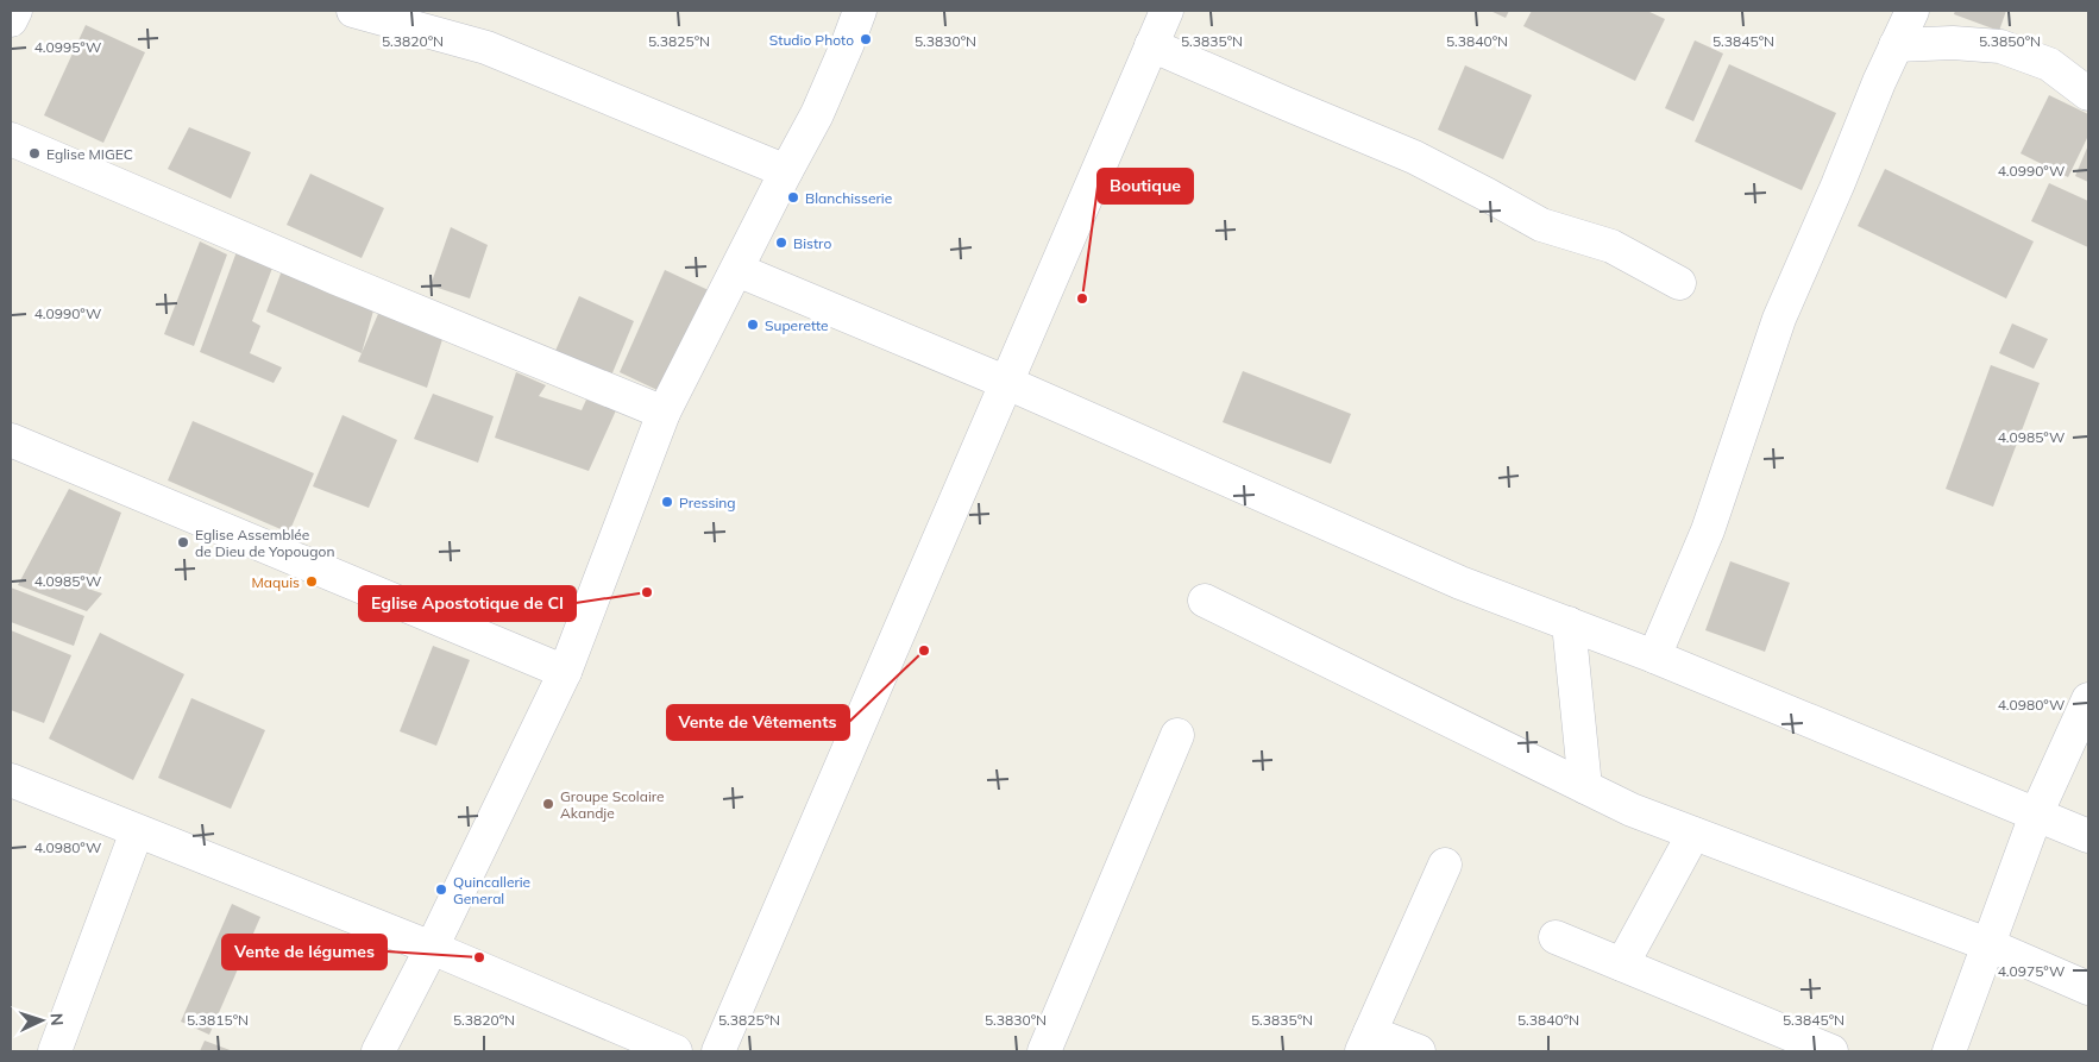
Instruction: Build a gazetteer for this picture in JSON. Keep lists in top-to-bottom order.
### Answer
{
  "places": [
    "Studio Photo",
    "Eglise MIGEC",
    "Blanchisserie",
    "Bistro",
    "Boutique",
    "Superette",
    "Pressing",
    "Eglise Assemblée de Dieu de Yopougon",
    "Maquis",
    "Eglise Apostotique de CI",
    "Vente de Vêtements",
    "Groupe Scolaire Akandje",
    "Quincallerie General",
    "Vente de légumes"
  ],
  "north": "right",
  "coordinates": [
    "5.3820°N",
    "5.3825°N",
    "5.3830°N",
    "5.3835°N",
    "5.3840°N",
    "5.3845°N",
    "5.3850°N",
    "4.0995°W",
    "4.0990°W",
    "4.0985°W",
    "4.0980°W",
    "4.0975°W",
    "5.3815°N"
  ]
}
